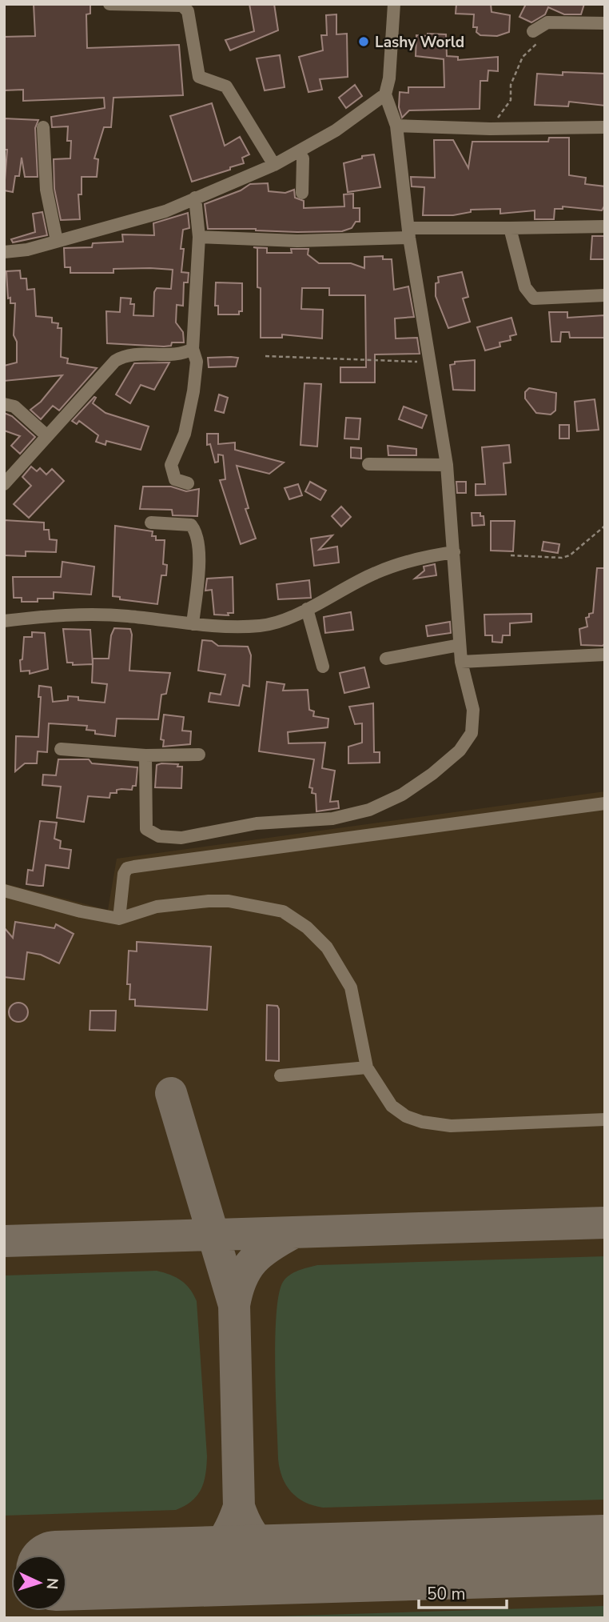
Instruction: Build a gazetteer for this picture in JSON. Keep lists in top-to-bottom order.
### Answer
{
  "places": ["Lashy World"],
  "scale_bar": "50 m",
  "north": "right"
}
